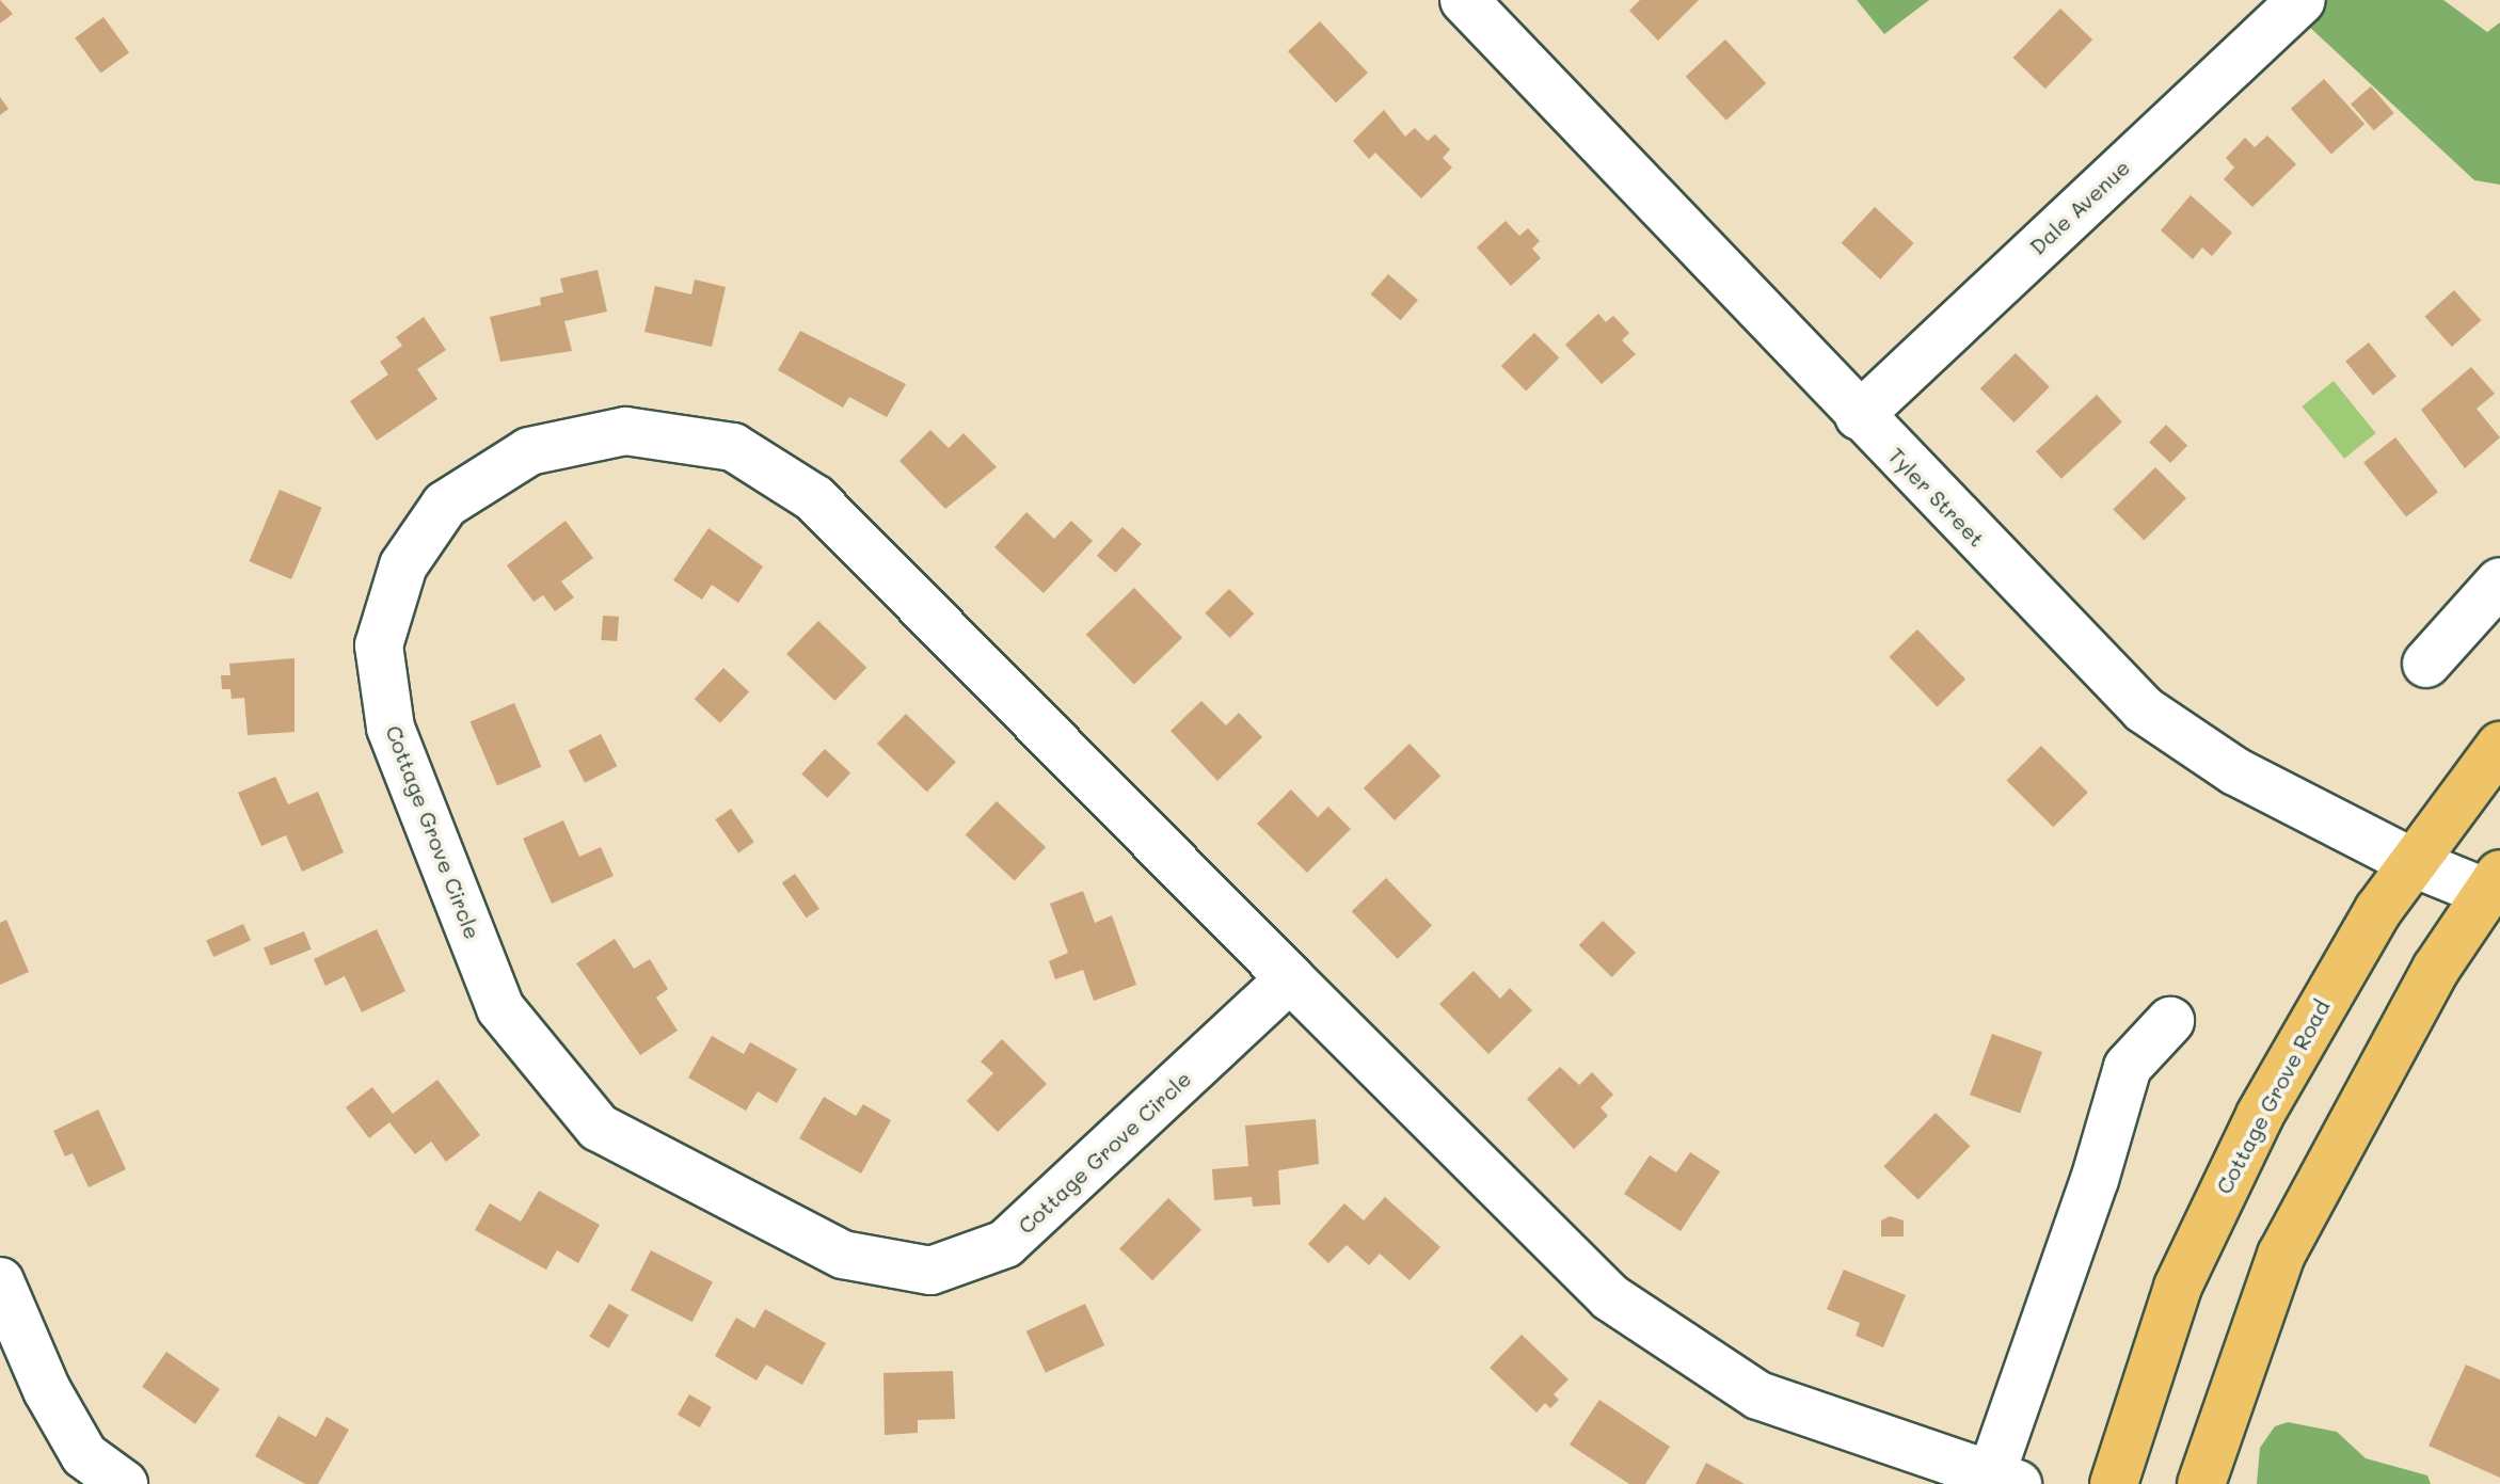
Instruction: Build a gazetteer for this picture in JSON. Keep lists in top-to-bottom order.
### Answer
{
  "streets": {
    "main road": ["Cottage Grove Road"],
    "street": ["Dale Avenue", "Tyler Street", "Cottage Grove Circle"]
  },
  "crossings": [
    ["Dale Avenue", "Tyler Street"],
    ["Tyler Street", "Cottage Grove Road"]
  ]
}
